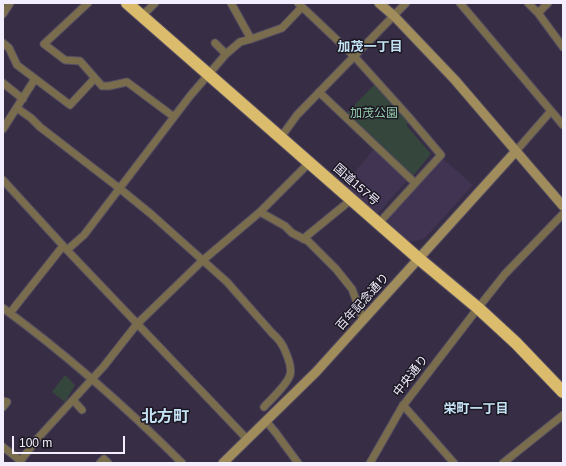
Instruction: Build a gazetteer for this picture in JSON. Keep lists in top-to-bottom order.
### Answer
{
  "streets": {
    "highway": ["国道157号"],
    "street": ["百年記念通り", "中央通り"]
  },
  "crossings": [
    ["国道157号", "百年記念通り"],
    ["国道157号", "中央通り"]
  ],
  "districts": ["加茂一丁目", "栄町一丁目", "北方町"],
  "parks": ["加茂公園"],
  "scale_bar": "100 m"
}
